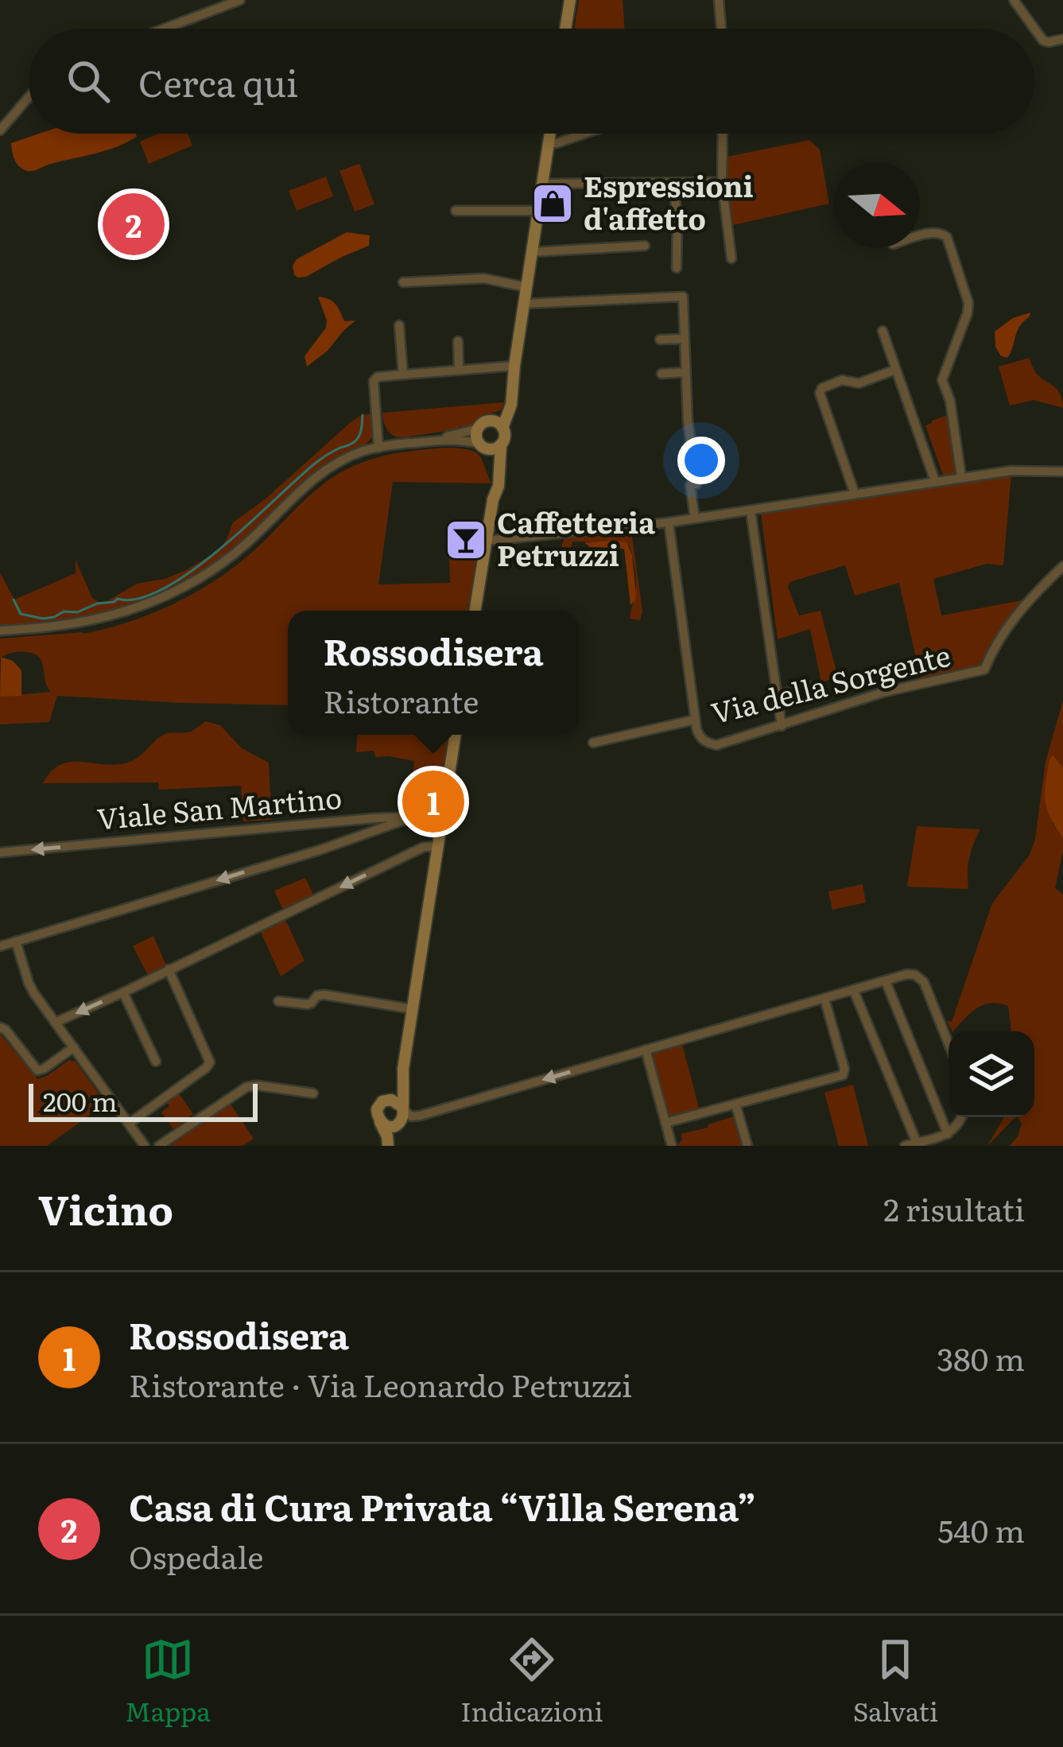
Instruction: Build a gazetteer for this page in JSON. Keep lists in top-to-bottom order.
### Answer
{
  "streets": {
    "street": ["Via della Sorgente", "Viale San Martino"]
  },
  "places": {
    "shop": ["Espressioni d'affetto"],
    "bar": ["Caffetteria Petruzzi"]
  },
  "scale_bar": "200 m",
  "north": "right",
  "page": {
    "search": "Cerca qui",
    "pins": ["2", "1"],
    "popup": ["Rossodisera", "Ristorante"],
    "scale": "200 m",
    "heading": ["Vicino", "2 risultati"],
    "list": [
      {
        "mark": "1",
        "name": "Rossodisera",
        "note": "Ristorante · Via Leonardo Petruzzi",
        "value": "380 m"
      },
      {
        "mark": "2",
        "name": "Casa di Cura Privata “Villa Serena”",
        "note": "Ospedale",
        "value": "540 m"
      }
    ],
    "nav": ["Mappa", "Indicazioni", "Salvati"]
  }
}
